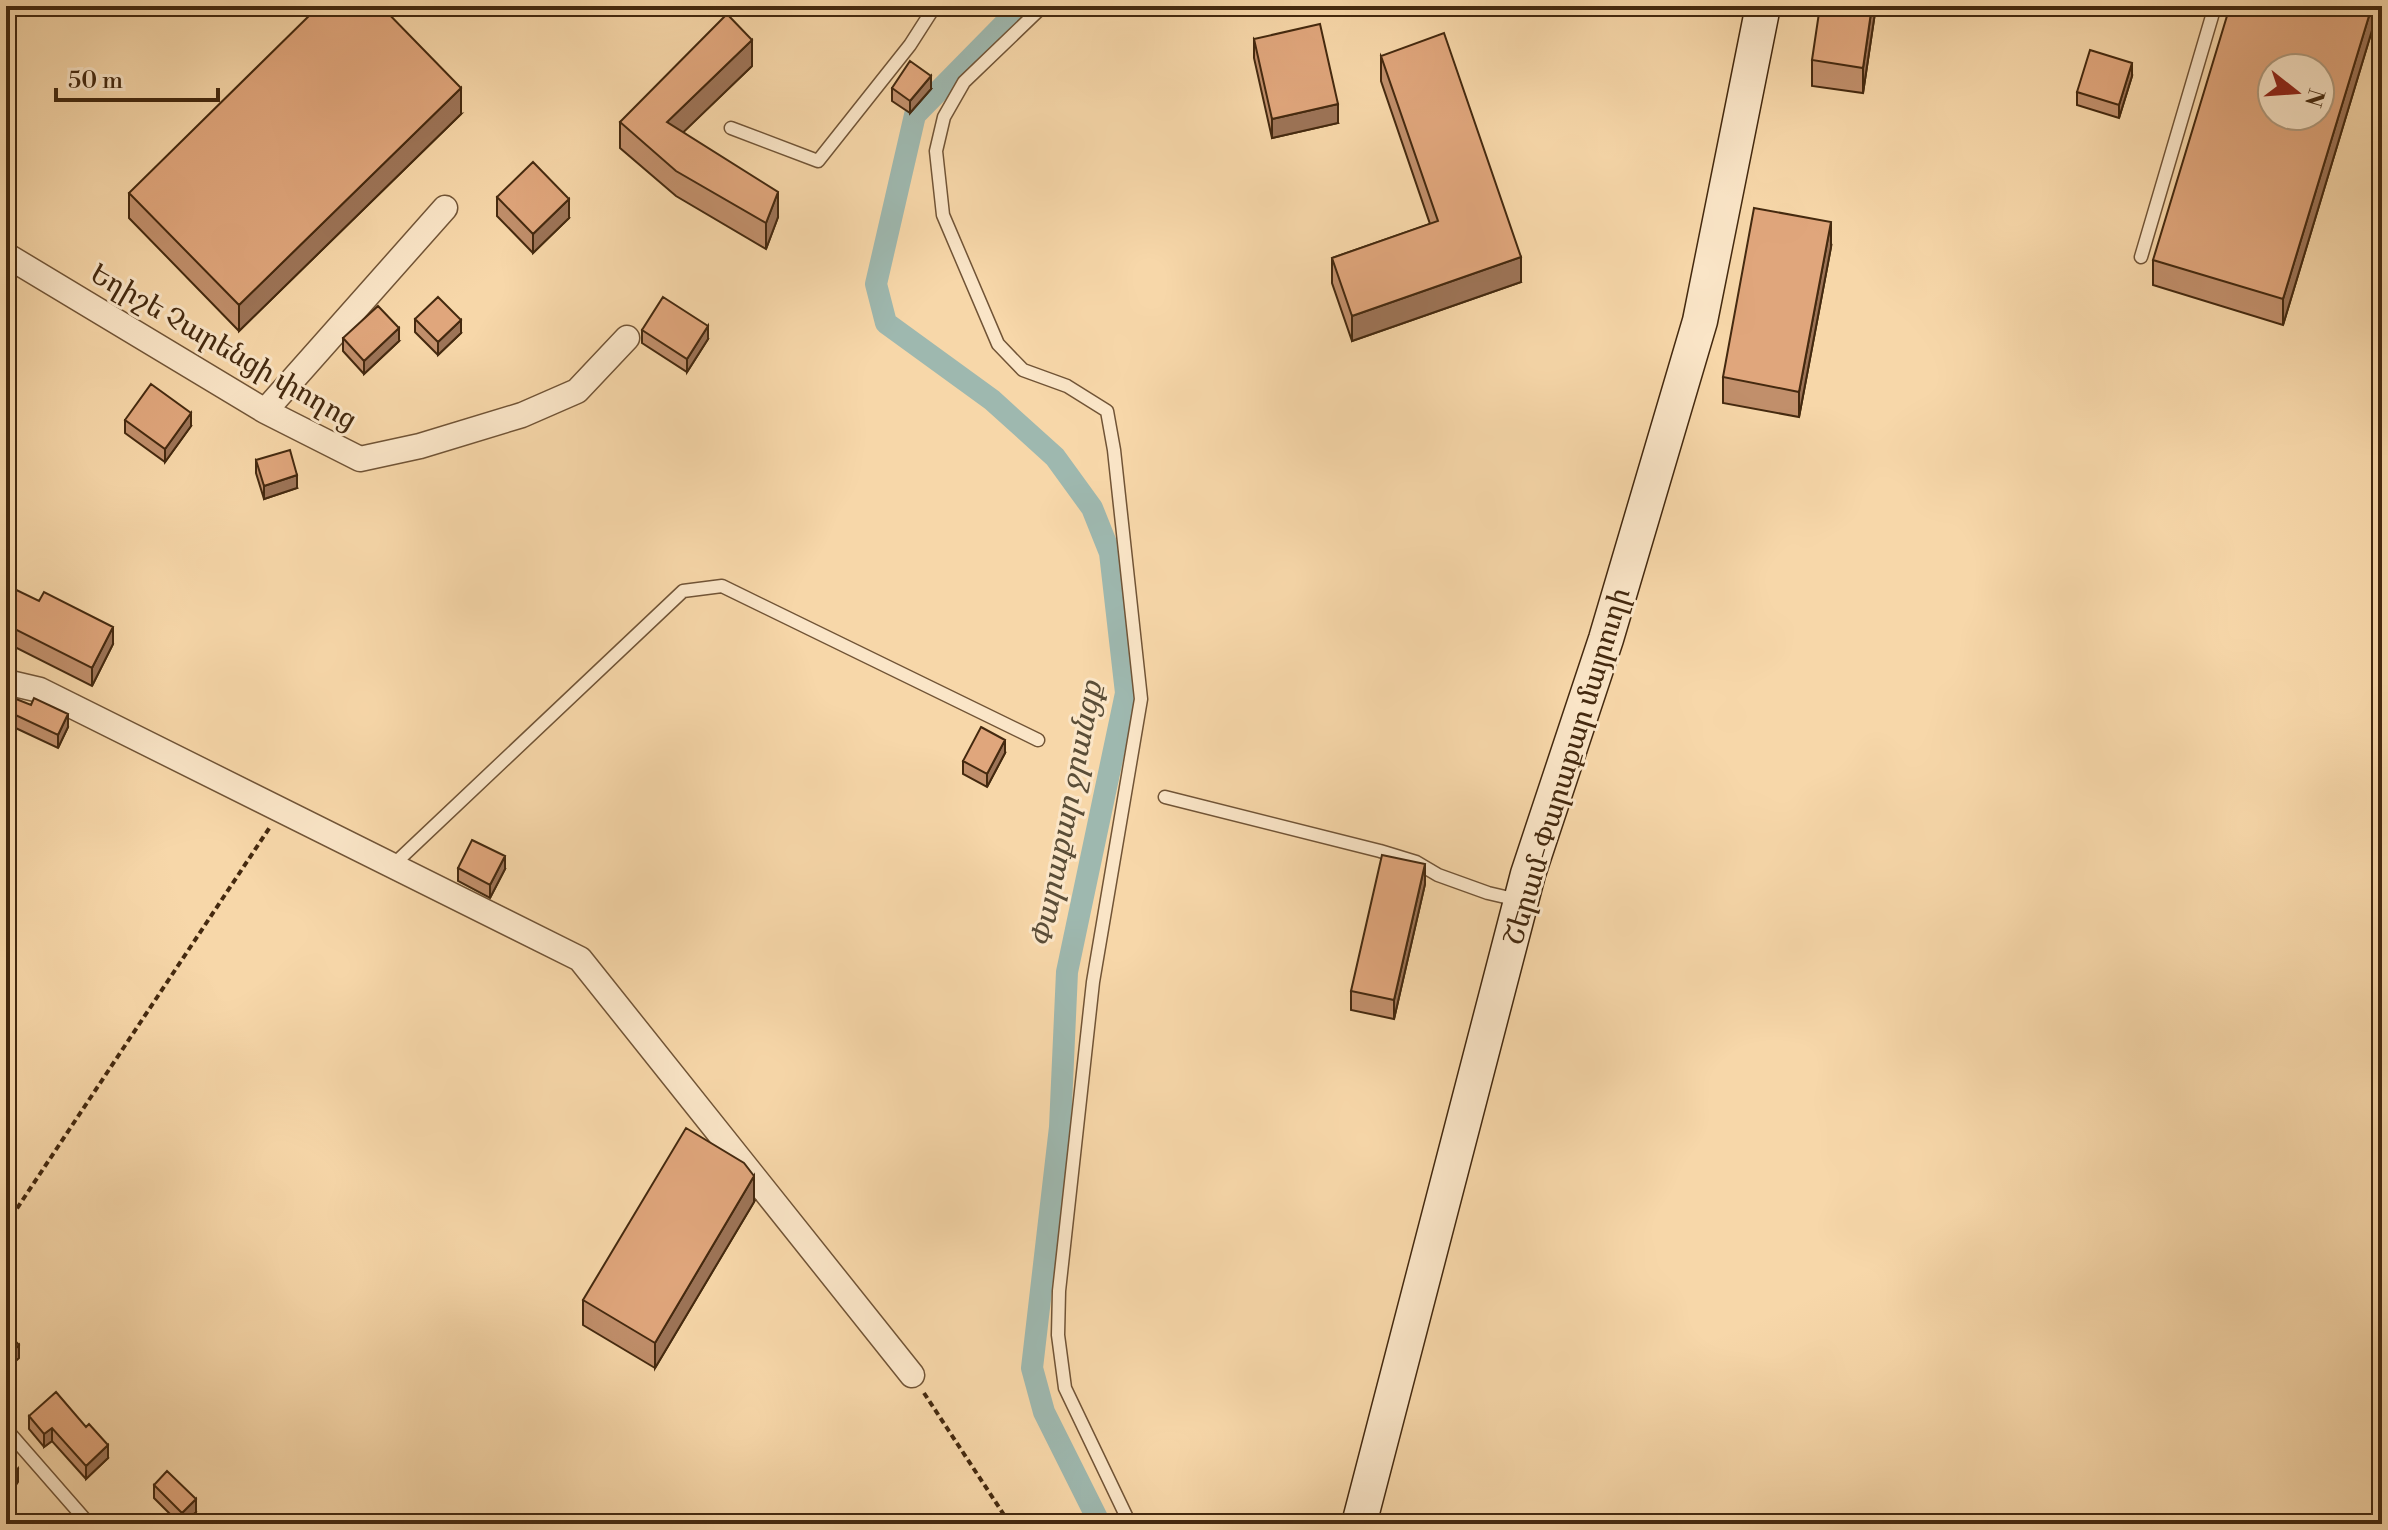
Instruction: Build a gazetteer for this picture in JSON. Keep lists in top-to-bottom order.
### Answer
{
  "streets": {
    "street": ["Եղիշե Չարենցի փողոց", "Շերամ-Փարաքար մայրուղի"]
  },
  "water": ["Փարաքար ջրանցք"],
  "scale_bar": "50 m",
  "north": "right"
}
